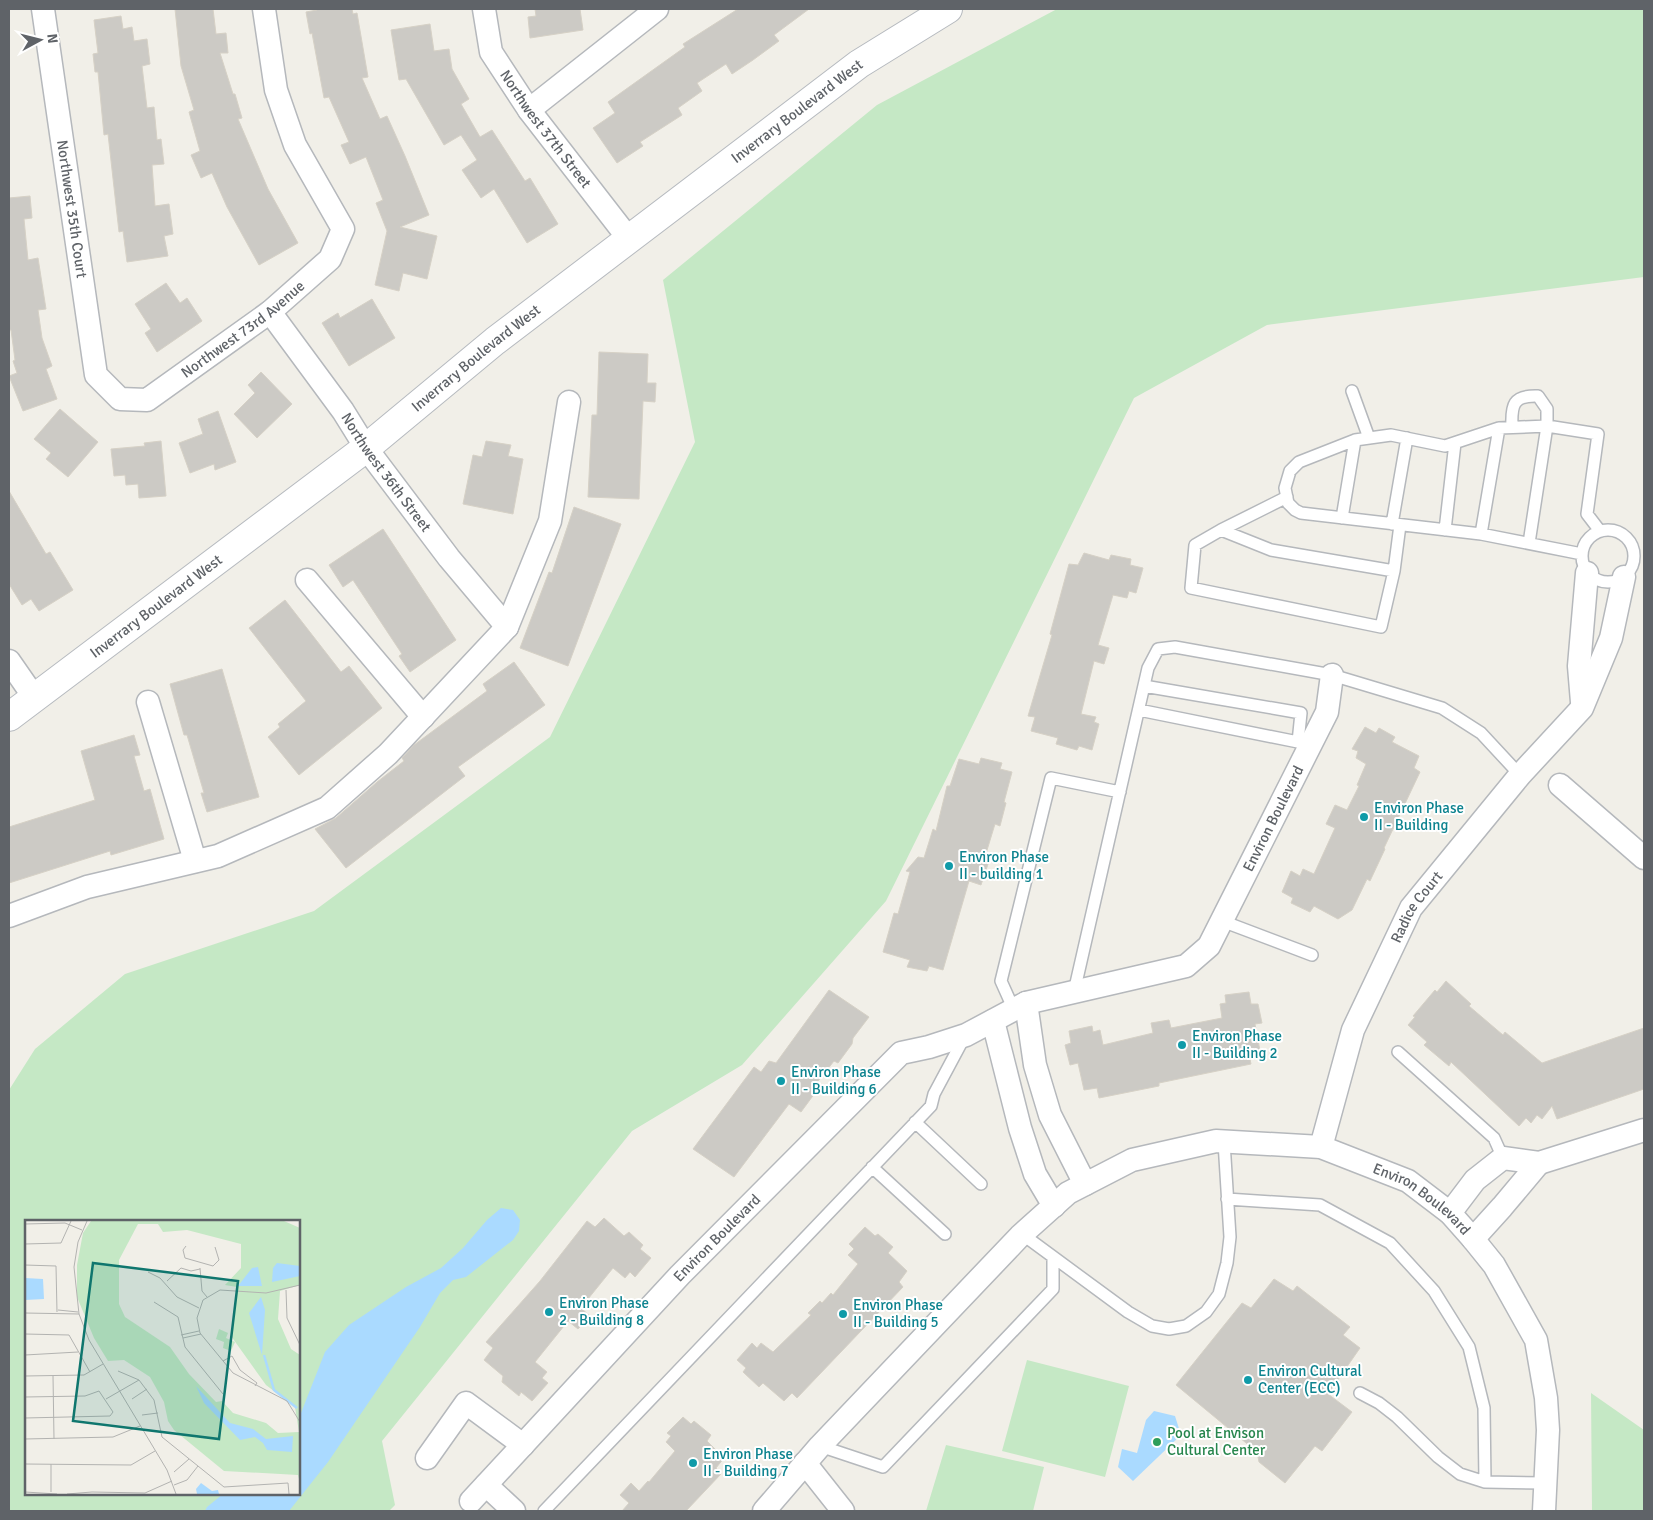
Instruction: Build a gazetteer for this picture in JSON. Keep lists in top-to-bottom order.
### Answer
{
  "streets": {
    "street": [
      "Inverrary Boulevard West",
      "Northwest 37th Street",
      "Northwest 35th Court",
      "Northwest 73rd Avenue",
      "Northwest 36th Street",
      "Environ Boulevard",
      "Radice Court"
    ]
  },
  "crossings": [
    ["Inverrary Boulevard West", "Northwest 37th Street"],
    ["Inverrary Boulevard West", "Northwest 36th Street"],
    ["Northwest 35th Court", "Northwest 73rd Avenue"],
    ["Northwest 73rd Avenue", "Northwest 36th Street"],
    ["Environ Boulevard", "Radice Court"]
  ],
  "places": [
    "Environ Phase II - Building",
    "Environ Phase II - building 1",
    "Environ Phase II - Building 2",
    "Environ Phase II - Building 6",
    "Environ Phase 2 - Building 8",
    "Environ Phase II - Building 5",
    "Environ Cultural Center (ECC)",
    "Pool at Envison Cultural Center",
    "Environ Phase II - Building 7"
  ],
  "north": "right"
}
